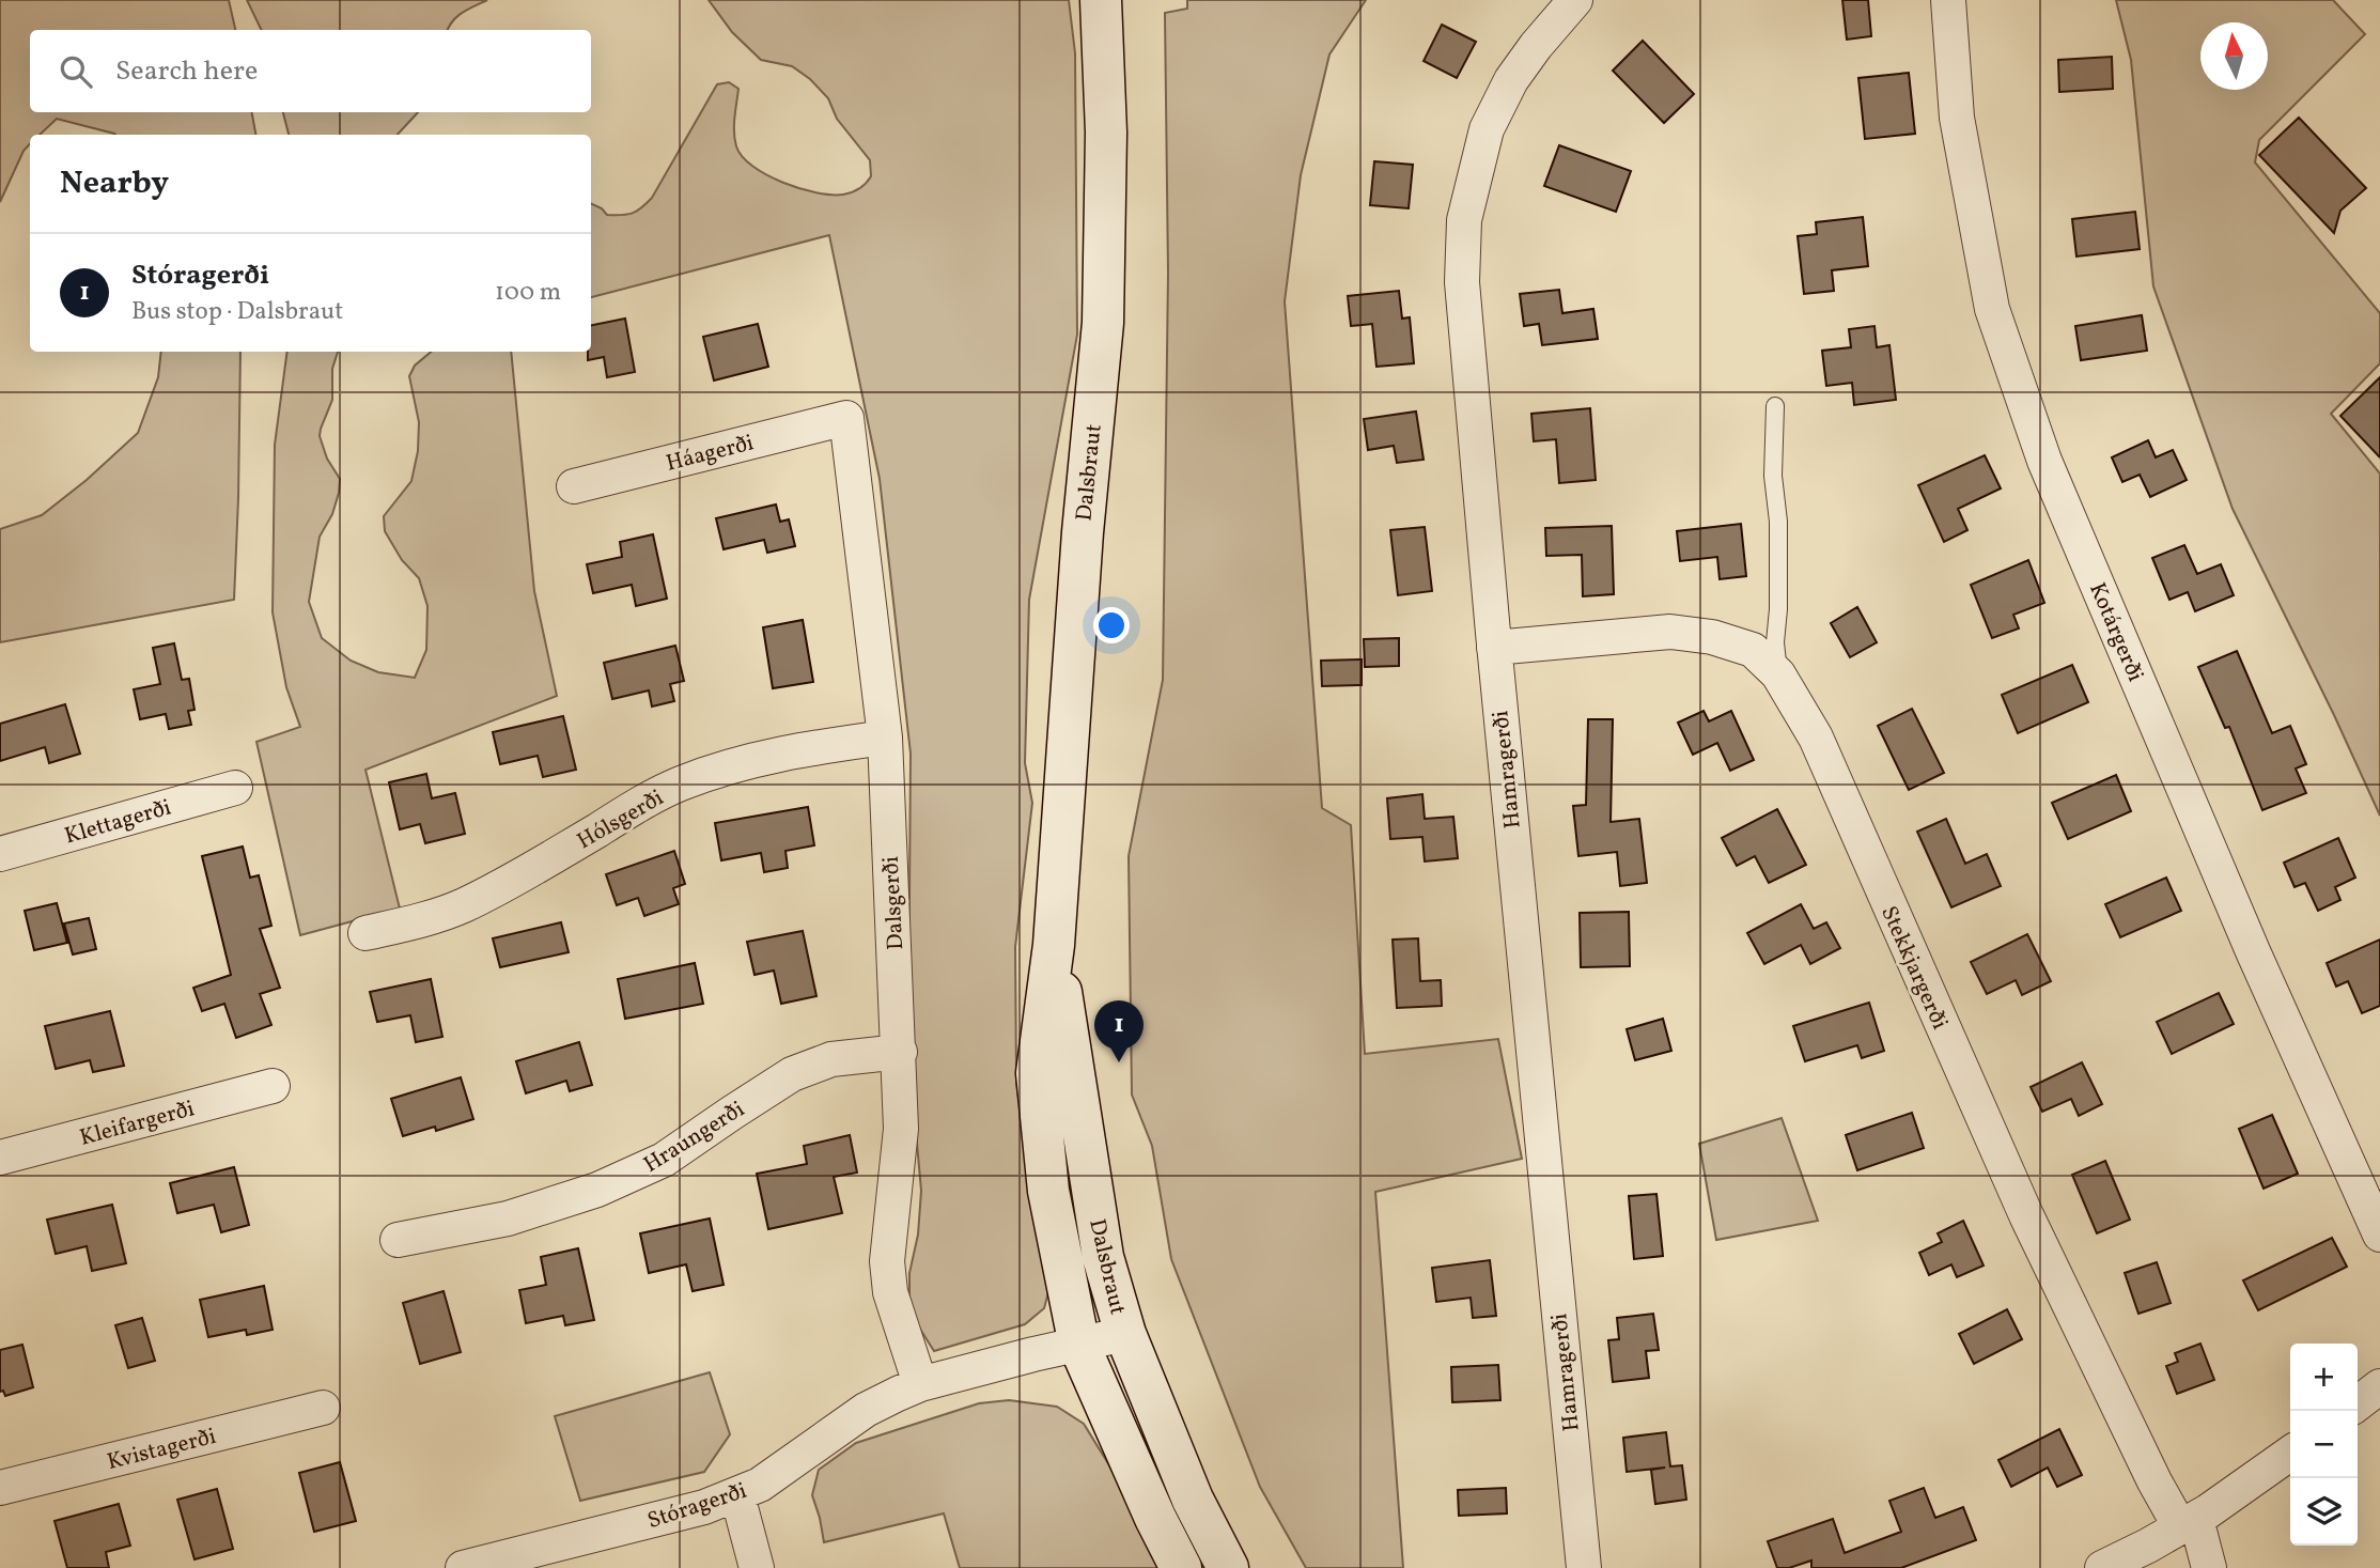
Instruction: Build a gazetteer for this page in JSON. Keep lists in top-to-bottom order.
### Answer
{
  "streets": {
    "street": [
      "Háagerði",
      "Dalsbraut",
      "Kotárgerði",
      "Hamragerði",
      "Hólsgerði",
      "Klettagerði",
      "Dalsgerði",
      "Stekkjargerði",
      "Kleifargerði",
      "Hraungerði",
      "Kvistagerði",
      "Stóragerði"
    ]
  },
  "crossings": [
    ["Háagerði", "Dalsgerði"],
    ["Dalsbraut", "Stóragerði"],
    ["Hamragerði", "Stekkjargerði"],
    ["Hólsgerði", "Dalsgerði"],
    ["Dalsgerði", "Hraungerði"],
    ["Dalsgerði", "Stóragerði"]
  ],
  "north": "top",
  "page": {
    "search": "Search here",
    "heading": "Nearby",
    "list": [
      {
        "mark": "1",
        "name": "Stóragerði",
        "note": "Bus stop · Dalsbraut",
        "value": "100 m"
      }
    ],
    "pins": "1",
    "map_buttons": ["+", "−"]
  }
}
